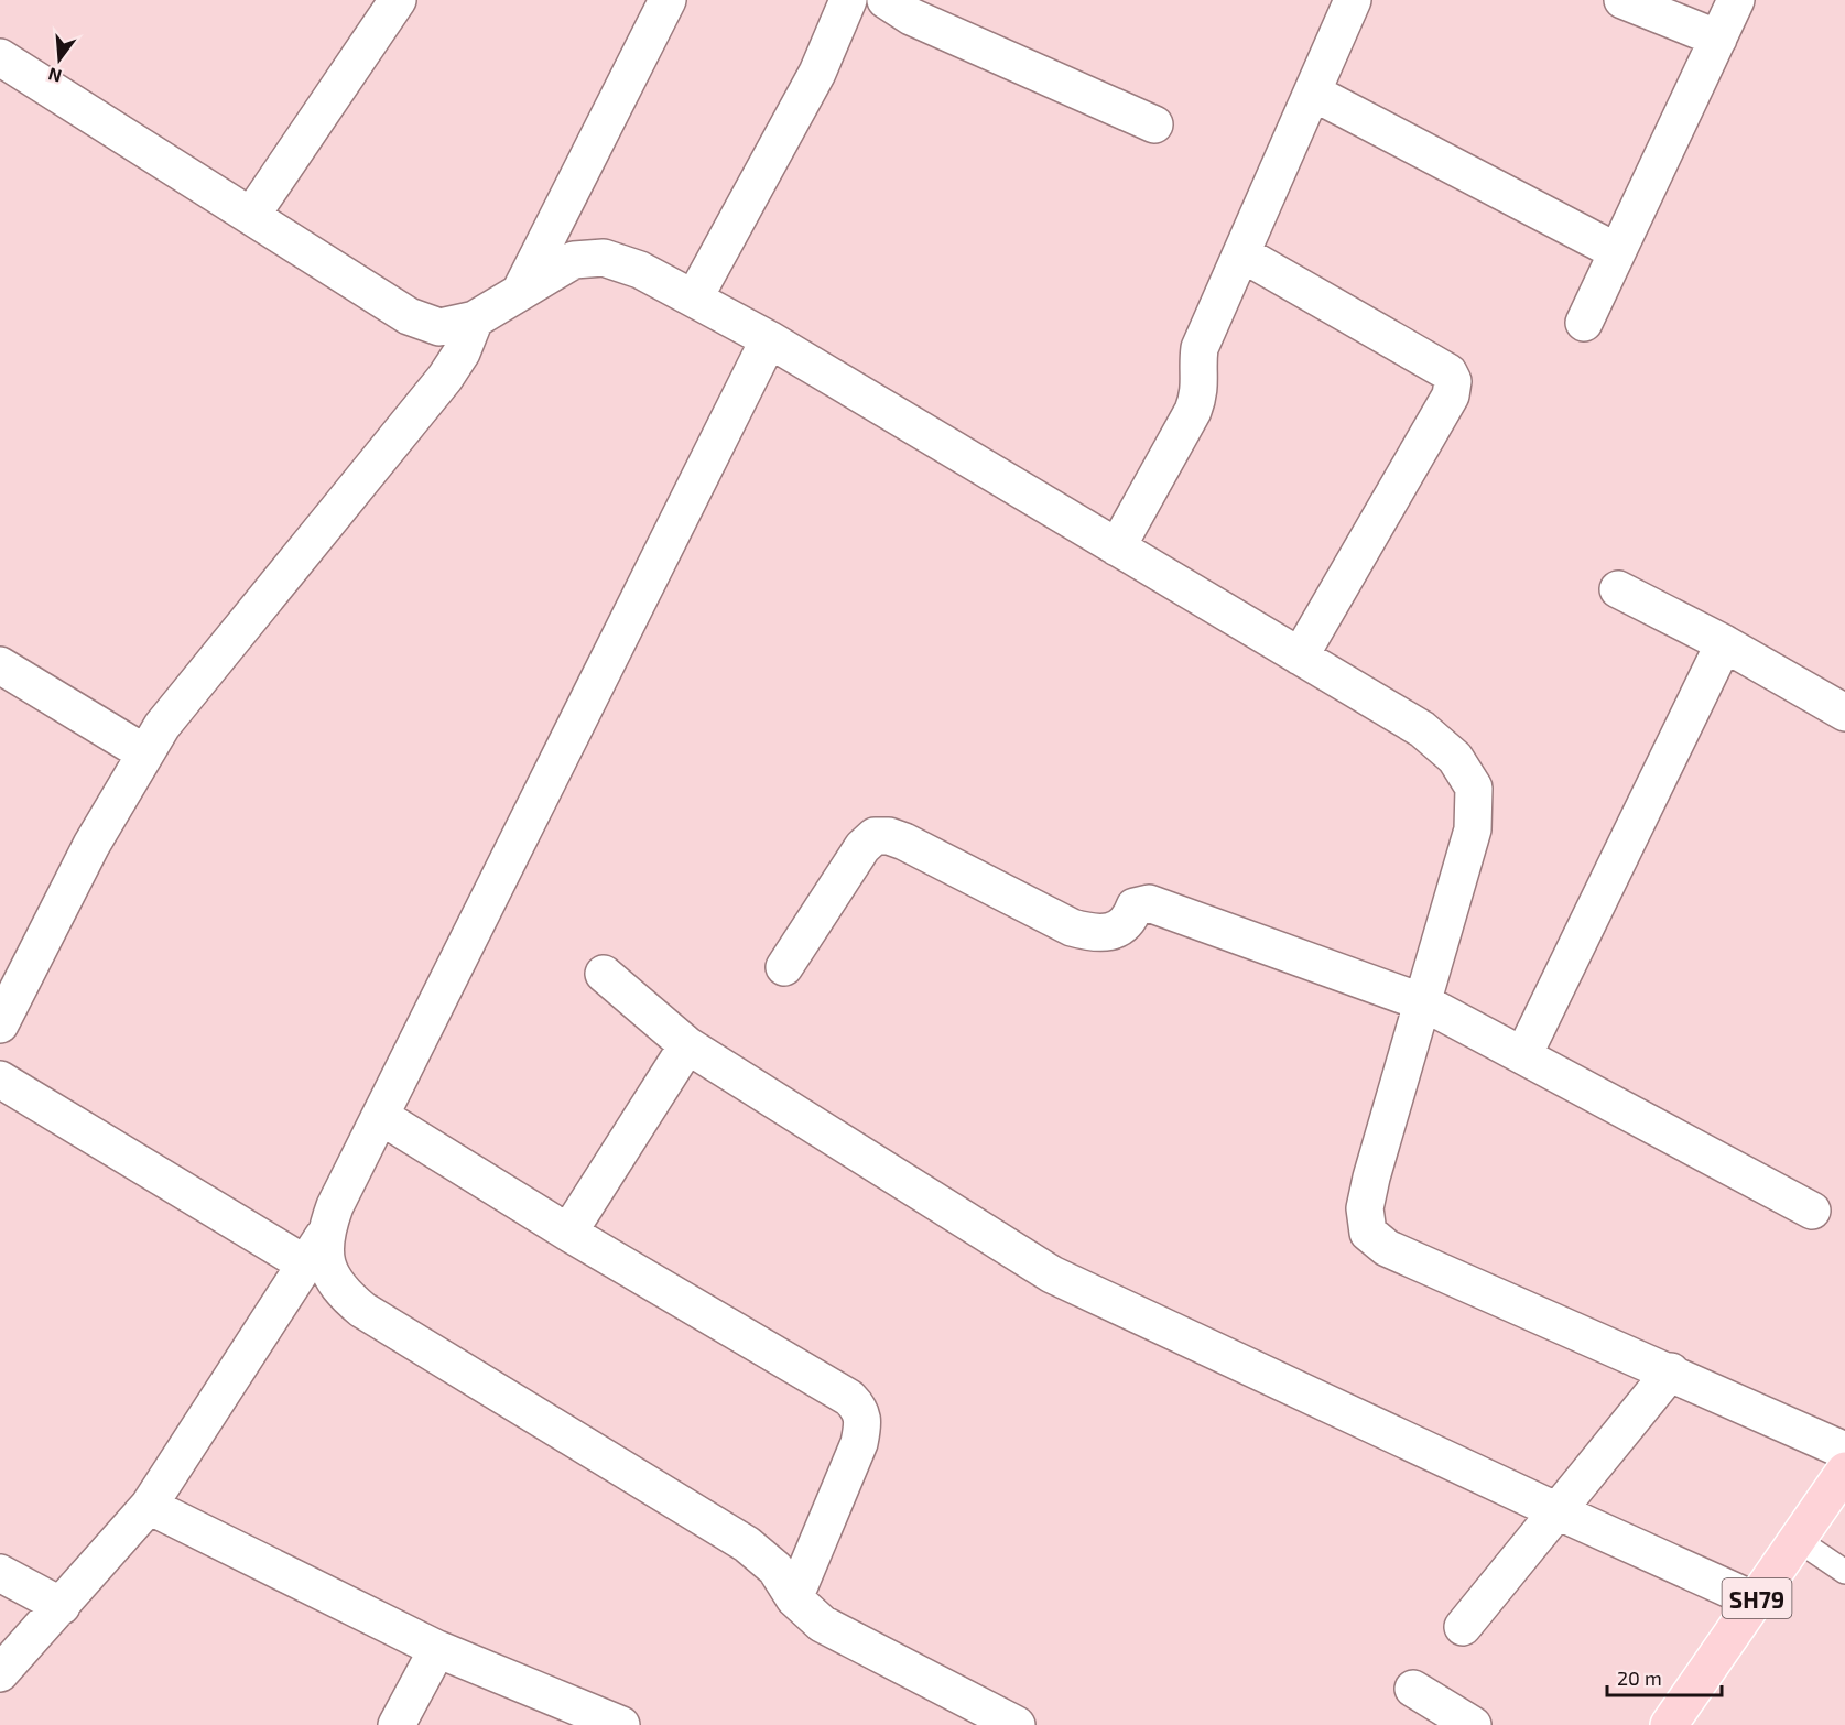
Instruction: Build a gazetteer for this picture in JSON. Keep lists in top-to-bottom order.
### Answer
{
  "streets": {
    "main road": ["SH79"]
  },
  "scale_bar": "20 m",
  "north": "bottom"
}
